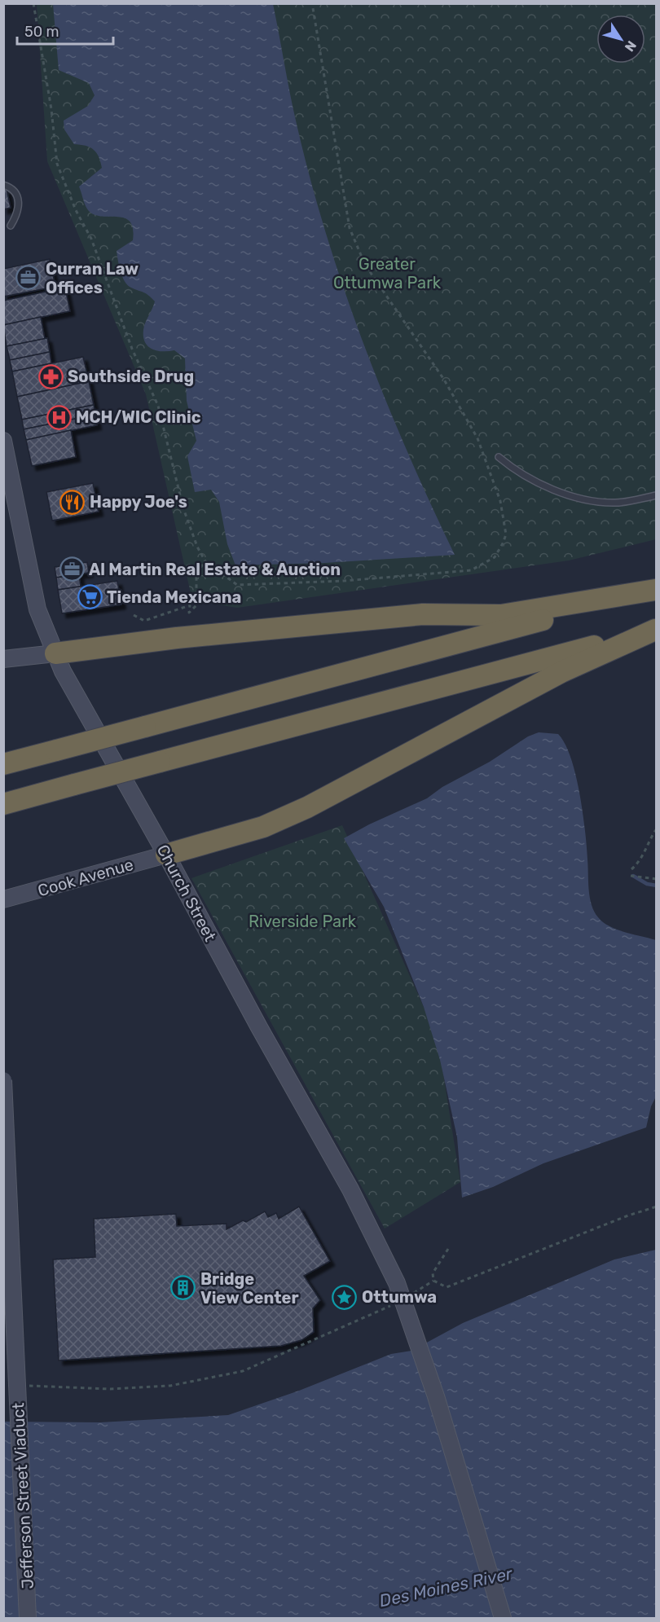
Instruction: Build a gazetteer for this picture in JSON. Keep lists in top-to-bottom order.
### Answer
{
  "streets": {
    "main road": ["Cook Avenue", "Church Street", "Jefferson Street Viaduct"]
  },
  "crossings": [
    ["Cook Avenue", "Church Street"]
  ],
  "water": ["Des Moines River"],
  "parks": ["Greater Ottumwa Park", "Riverside Park"],
  "places": {
    "office": ["Curran Law Offices", "Al Martin Real Estate & Auction"],
    "pharmacy": ["Southside Drug"],
    "hospital": ["MCH/WIC Clinic"],
    "restaurant": ["Happy Joe's"],
    "supermarket": ["Tienda Mexicana"],
    "building": ["Bridge View Center"],
    "place": ["Ottumwa"]
  },
  "scale_bar": "50 m",
  "north": "bottom right"
}
